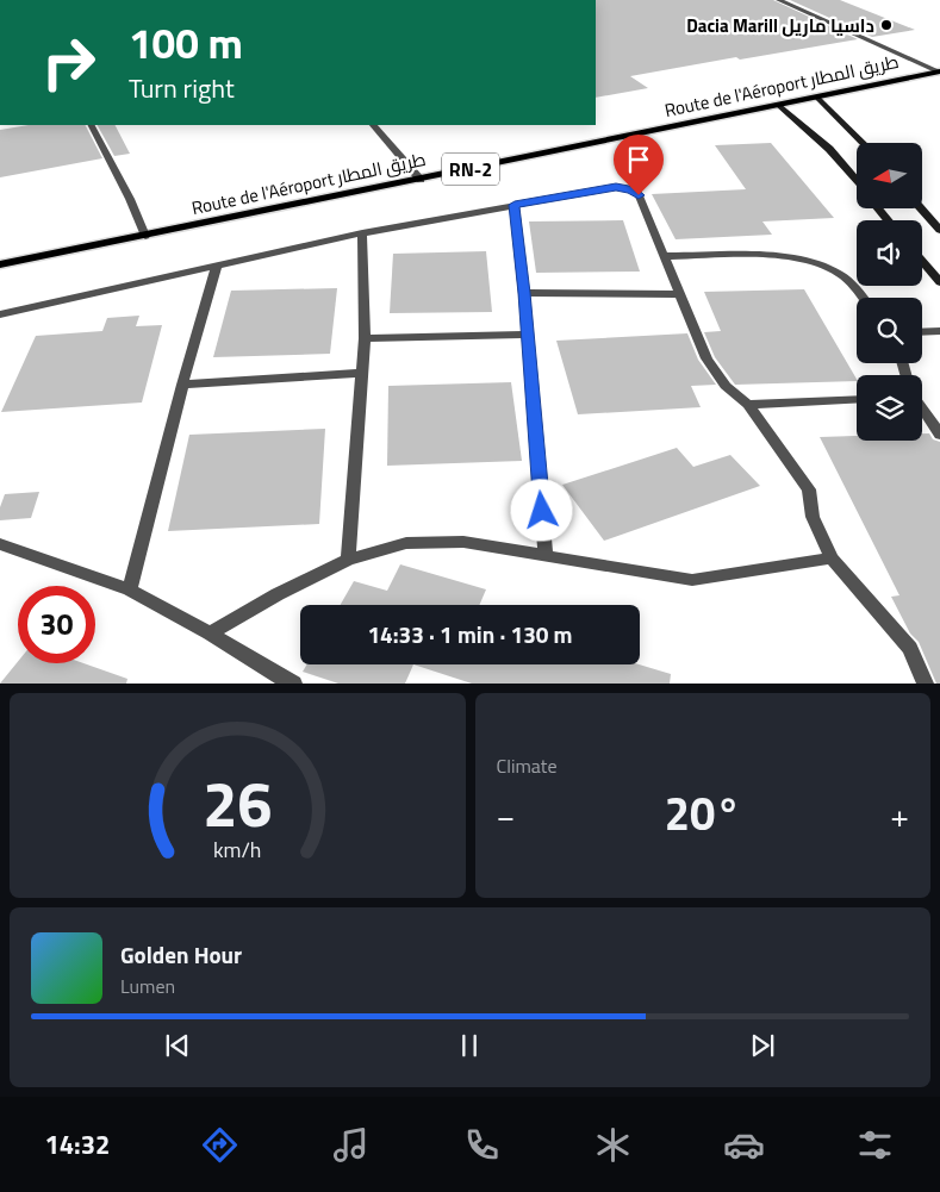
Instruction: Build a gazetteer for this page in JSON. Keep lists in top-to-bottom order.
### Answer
{
  "streets": {
    "main road": ["Route de l'Aéroport طريق المطار", "RN-2"]
  },
  "places": ["Dacia Marill داسيا ماريل"],
  "north": "left",
  "page": {
    "turn": ["100 m", "Turn right"],
    "limit": "30",
    "trip": "14:33 · 1 min · 130 m",
    "tile": "Climate",
    "heat": ["−", "20°", "+"],
    "song": ["Golden Hour", "Lumen"],
    "tabs": "14:32",
    "gauge": ["26", "km/h"]
  }
}
